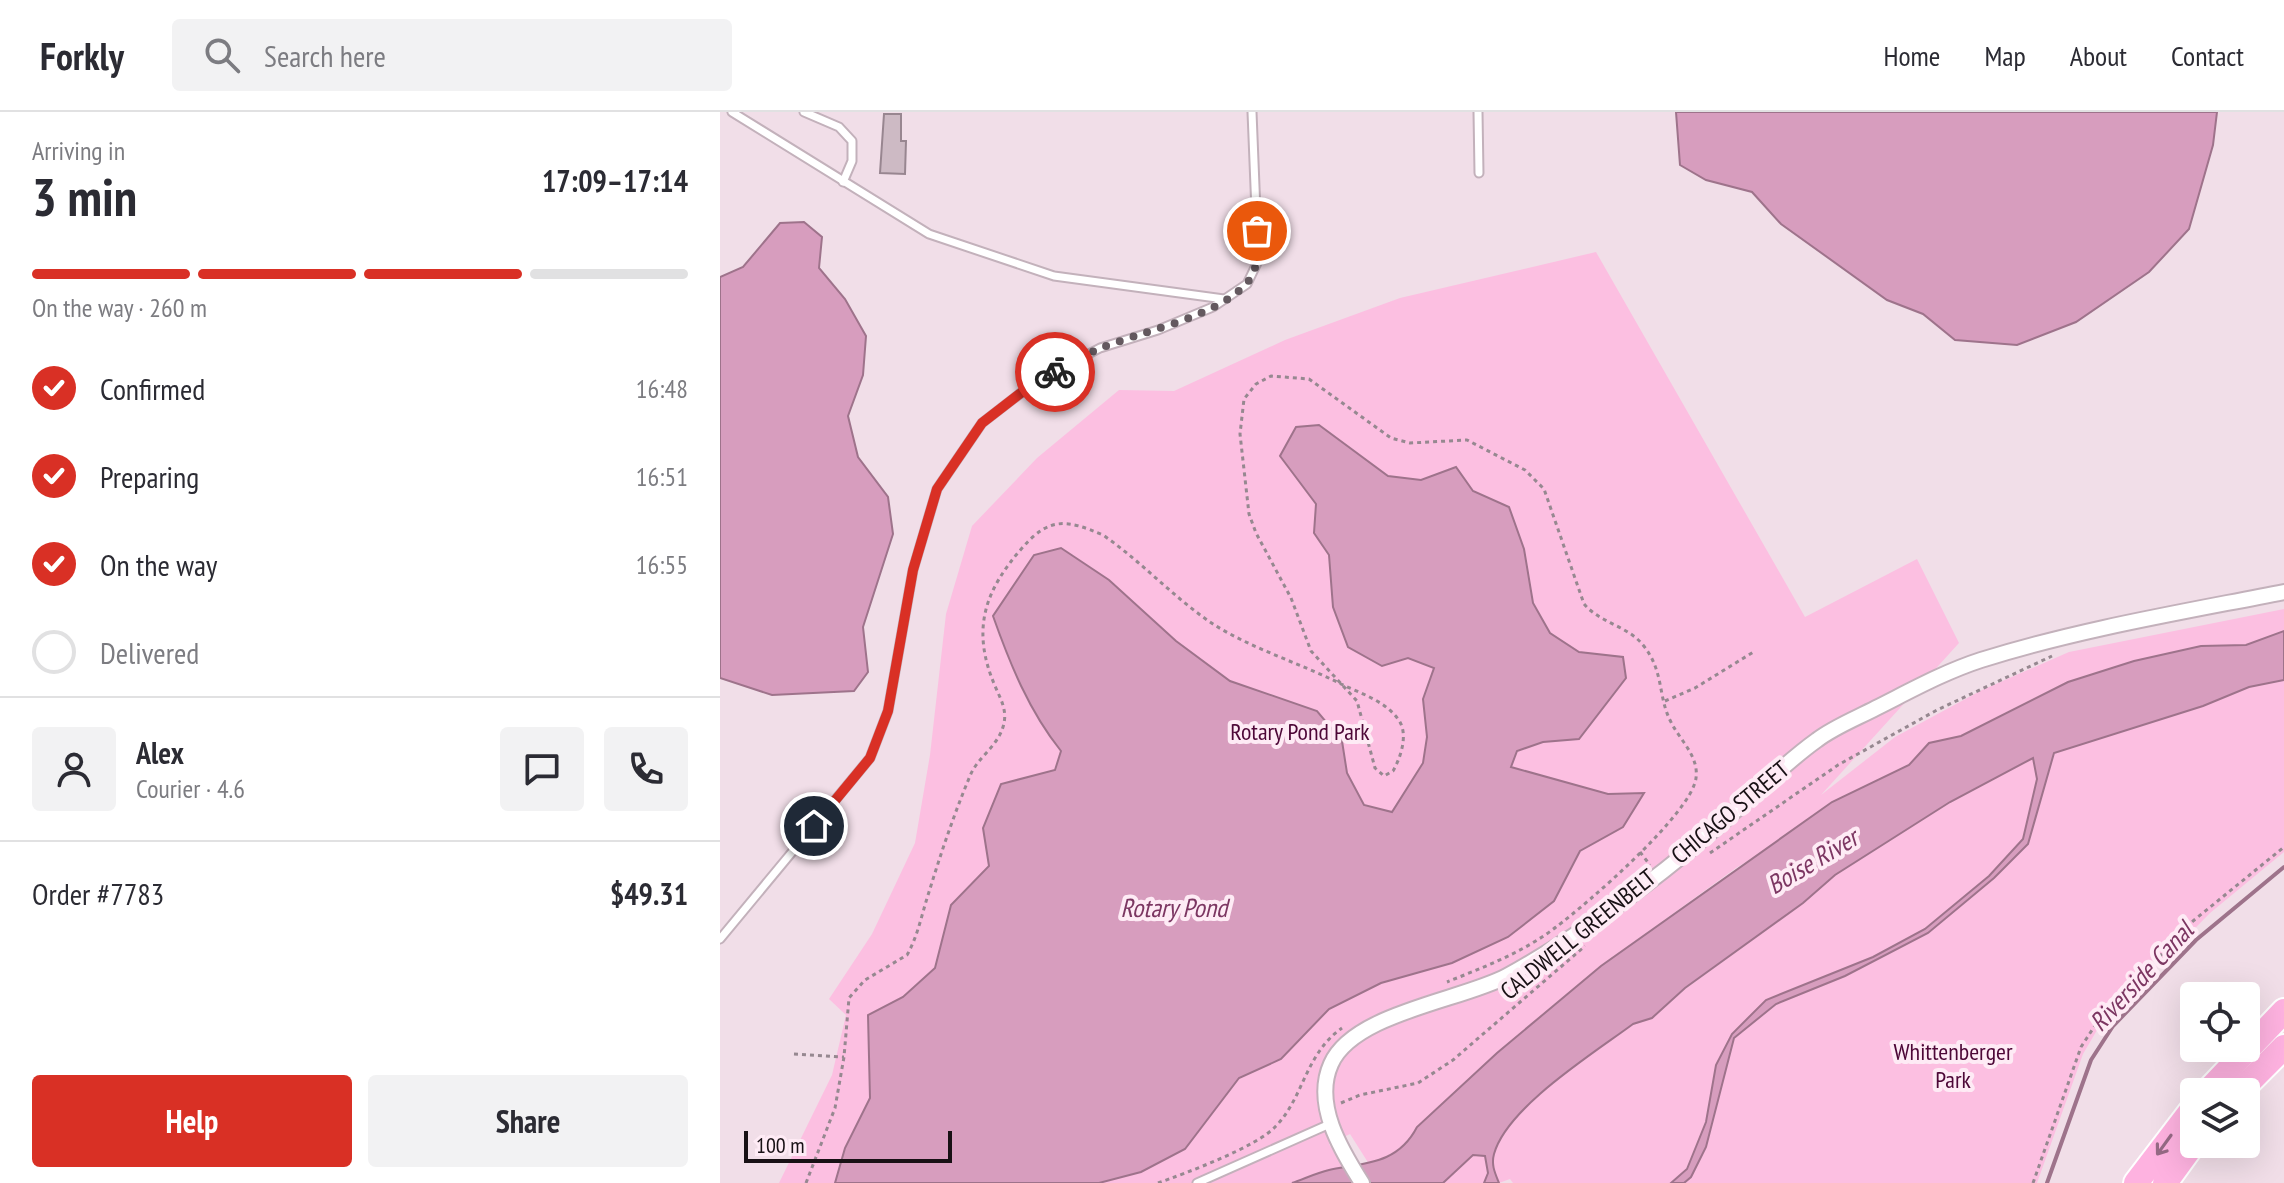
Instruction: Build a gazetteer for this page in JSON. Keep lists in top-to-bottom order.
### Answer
{
  "streets": {
    "street": ["CHICAGO STREET"],
    "path": ["CALDWELL GREENBELT"]
  },
  "crossings": [
    ["CHICAGO STREET", "CALDWELL GREENBELT"]
  ],
  "water": ["Boise River", "Rotary Pond", "Riverside Canal"],
  "parks": ["Rotary Pond Park", "Whittenberger Park"],
  "scale_bar": "100 m",
  "page": {
    "header": "Forkly",
    "search": "Search here",
    "nav": [
      "Home",
      "Map",
      "About",
      "Contact"
    ],
    "heading": ["3 min", "Arriving in", "17:09–17:14"],
    "panel": [
      "Alex",
      "Courier · 4.6",
      "Order #7783",
      "$49.31"
    ],
    "bar": "On the way · 260 m",
    "list": [
      ["Confirmed", "16:48"],
      ["Preparing", "16:51"],
      ["On the way", "16:55"],
      "Delivered"
    ],
    "buttons": ["Help", "Share"],
    "scale": "100 m"
  }
}
